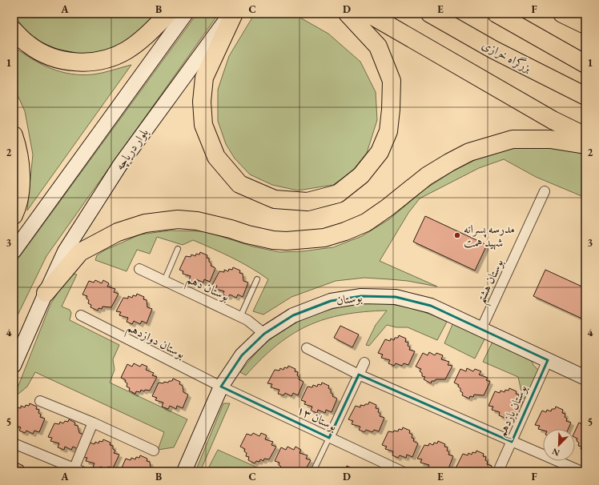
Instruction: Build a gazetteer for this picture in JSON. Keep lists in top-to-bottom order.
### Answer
{
  "streets": {
    "highway": ["بزرگراه خرازی"],
    "main road": ["بلوار دریاچه", "بوستان"],
    "street": [
      "بوستان هشتم",
      "بوستان دهم",
      "بوستان دوازدهم",
      "بوستان یازدهم",
      "بوستان ۱۳"
    ]
  },
  "crossings": [
    ["بوستان هشتم", "بوستان"],
    ["بوستان دهم", "بوستان"],
    ["بوستان", "بوستان دوازدهم"],
    ["بوستان", "بوستان یازدهم"],
    ["بوستان", "بوستان ۱۳"],
    ["بوستان دوازدهم", "بوستان ۱۳"]
  ],
  "places": ["مدرسه پسرانه شهید همت"],
  "north": "bottom left",
  "grid": {
    "columns": [
      "A",
      "B",
      "C",
      "D",
      "E",
      "F"
    ],
    "rows": [
      "1",
      "2",
      "3",
      "4",
      "5"
    ]
  }
}
